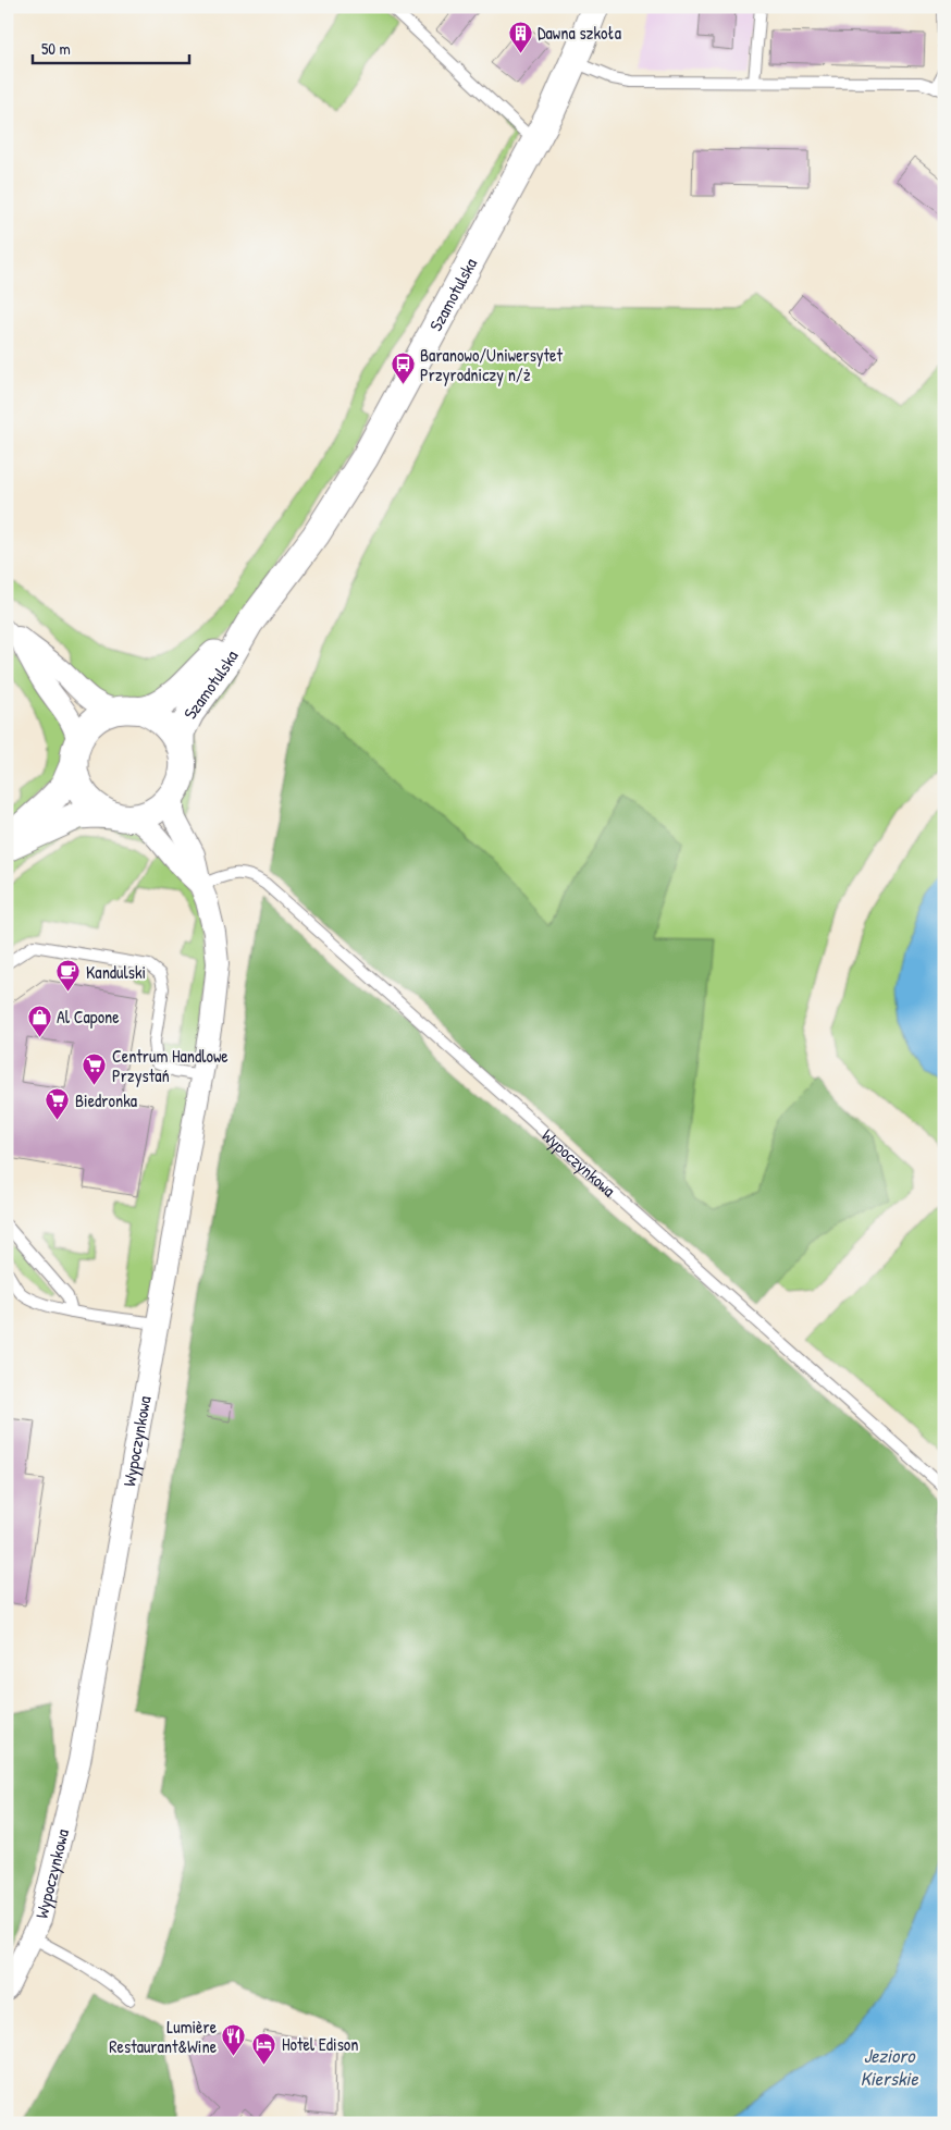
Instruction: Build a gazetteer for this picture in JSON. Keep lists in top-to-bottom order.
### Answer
{
  "streets": {
    "street": ["Szamotulska", "Wypoczynkowa"]
  },
  "crossings": [
    ["Szamotulska", "Wypoczynkowa"]
  ],
  "water": ["Jezioro Kierskie"],
  "places": {
    "building": ["Dawna szkoła"],
    "bus stop": ["Baranowo/Uniwersytet Przyrodniczy n/ż"],
    "cafe": ["Kandulski"],
    "shop": ["Al Capone"],
    "supermarket": ["Centrum Handlowe Przystań", "Biedronka"],
    "restaurant": ["Lumière Restaurant&Wine"],
    "hotel": ["Hotel Edison"]
  },
  "scale_bar": "50 m"
}
